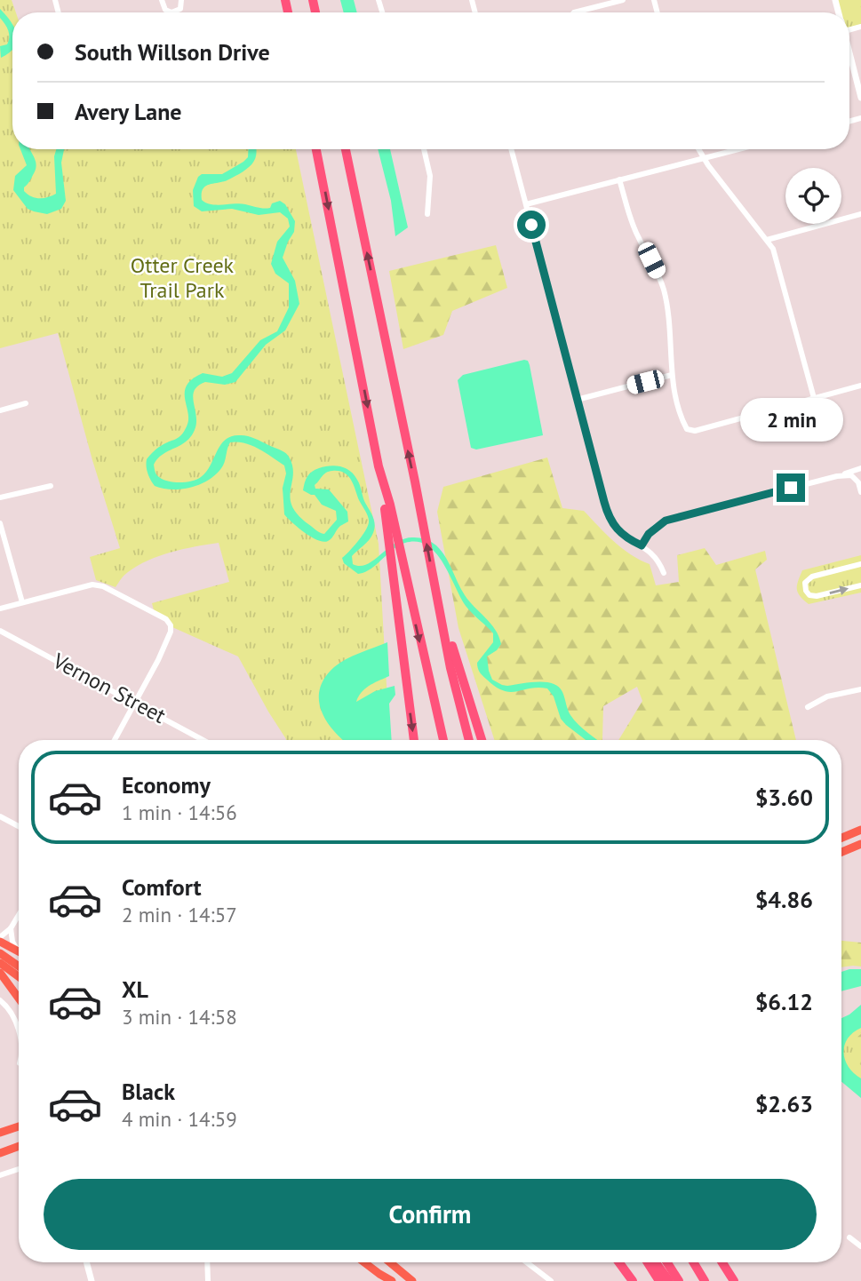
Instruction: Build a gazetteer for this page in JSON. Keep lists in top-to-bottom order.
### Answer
{
  "streets": {
    "street": ["Vernon Street"]
  },
  "parks": ["Otter Creek Trail Park"],
  "page": {
    "banner": ["South Willson Drive", "Avery Lane"],
    "bubble": "2 min",
    "list": [
      {
        "name": "Economy",
        "note": "1 min · 14:56",
        "value": "$3.60"
      },
      {
        "name": "Comfort",
        "note": "2 min · 14:57",
        "value": "$4.86"
      },
      {
        "name": "XL",
        "note": "3 min · 14:58",
        "value": "$6.12"
      },
      {
        "name": "Black",
        "note": "4 min · 14:59",
        "value": "$2.63"
      }
    ],
    "buttons": "Confirm"
  }
}
